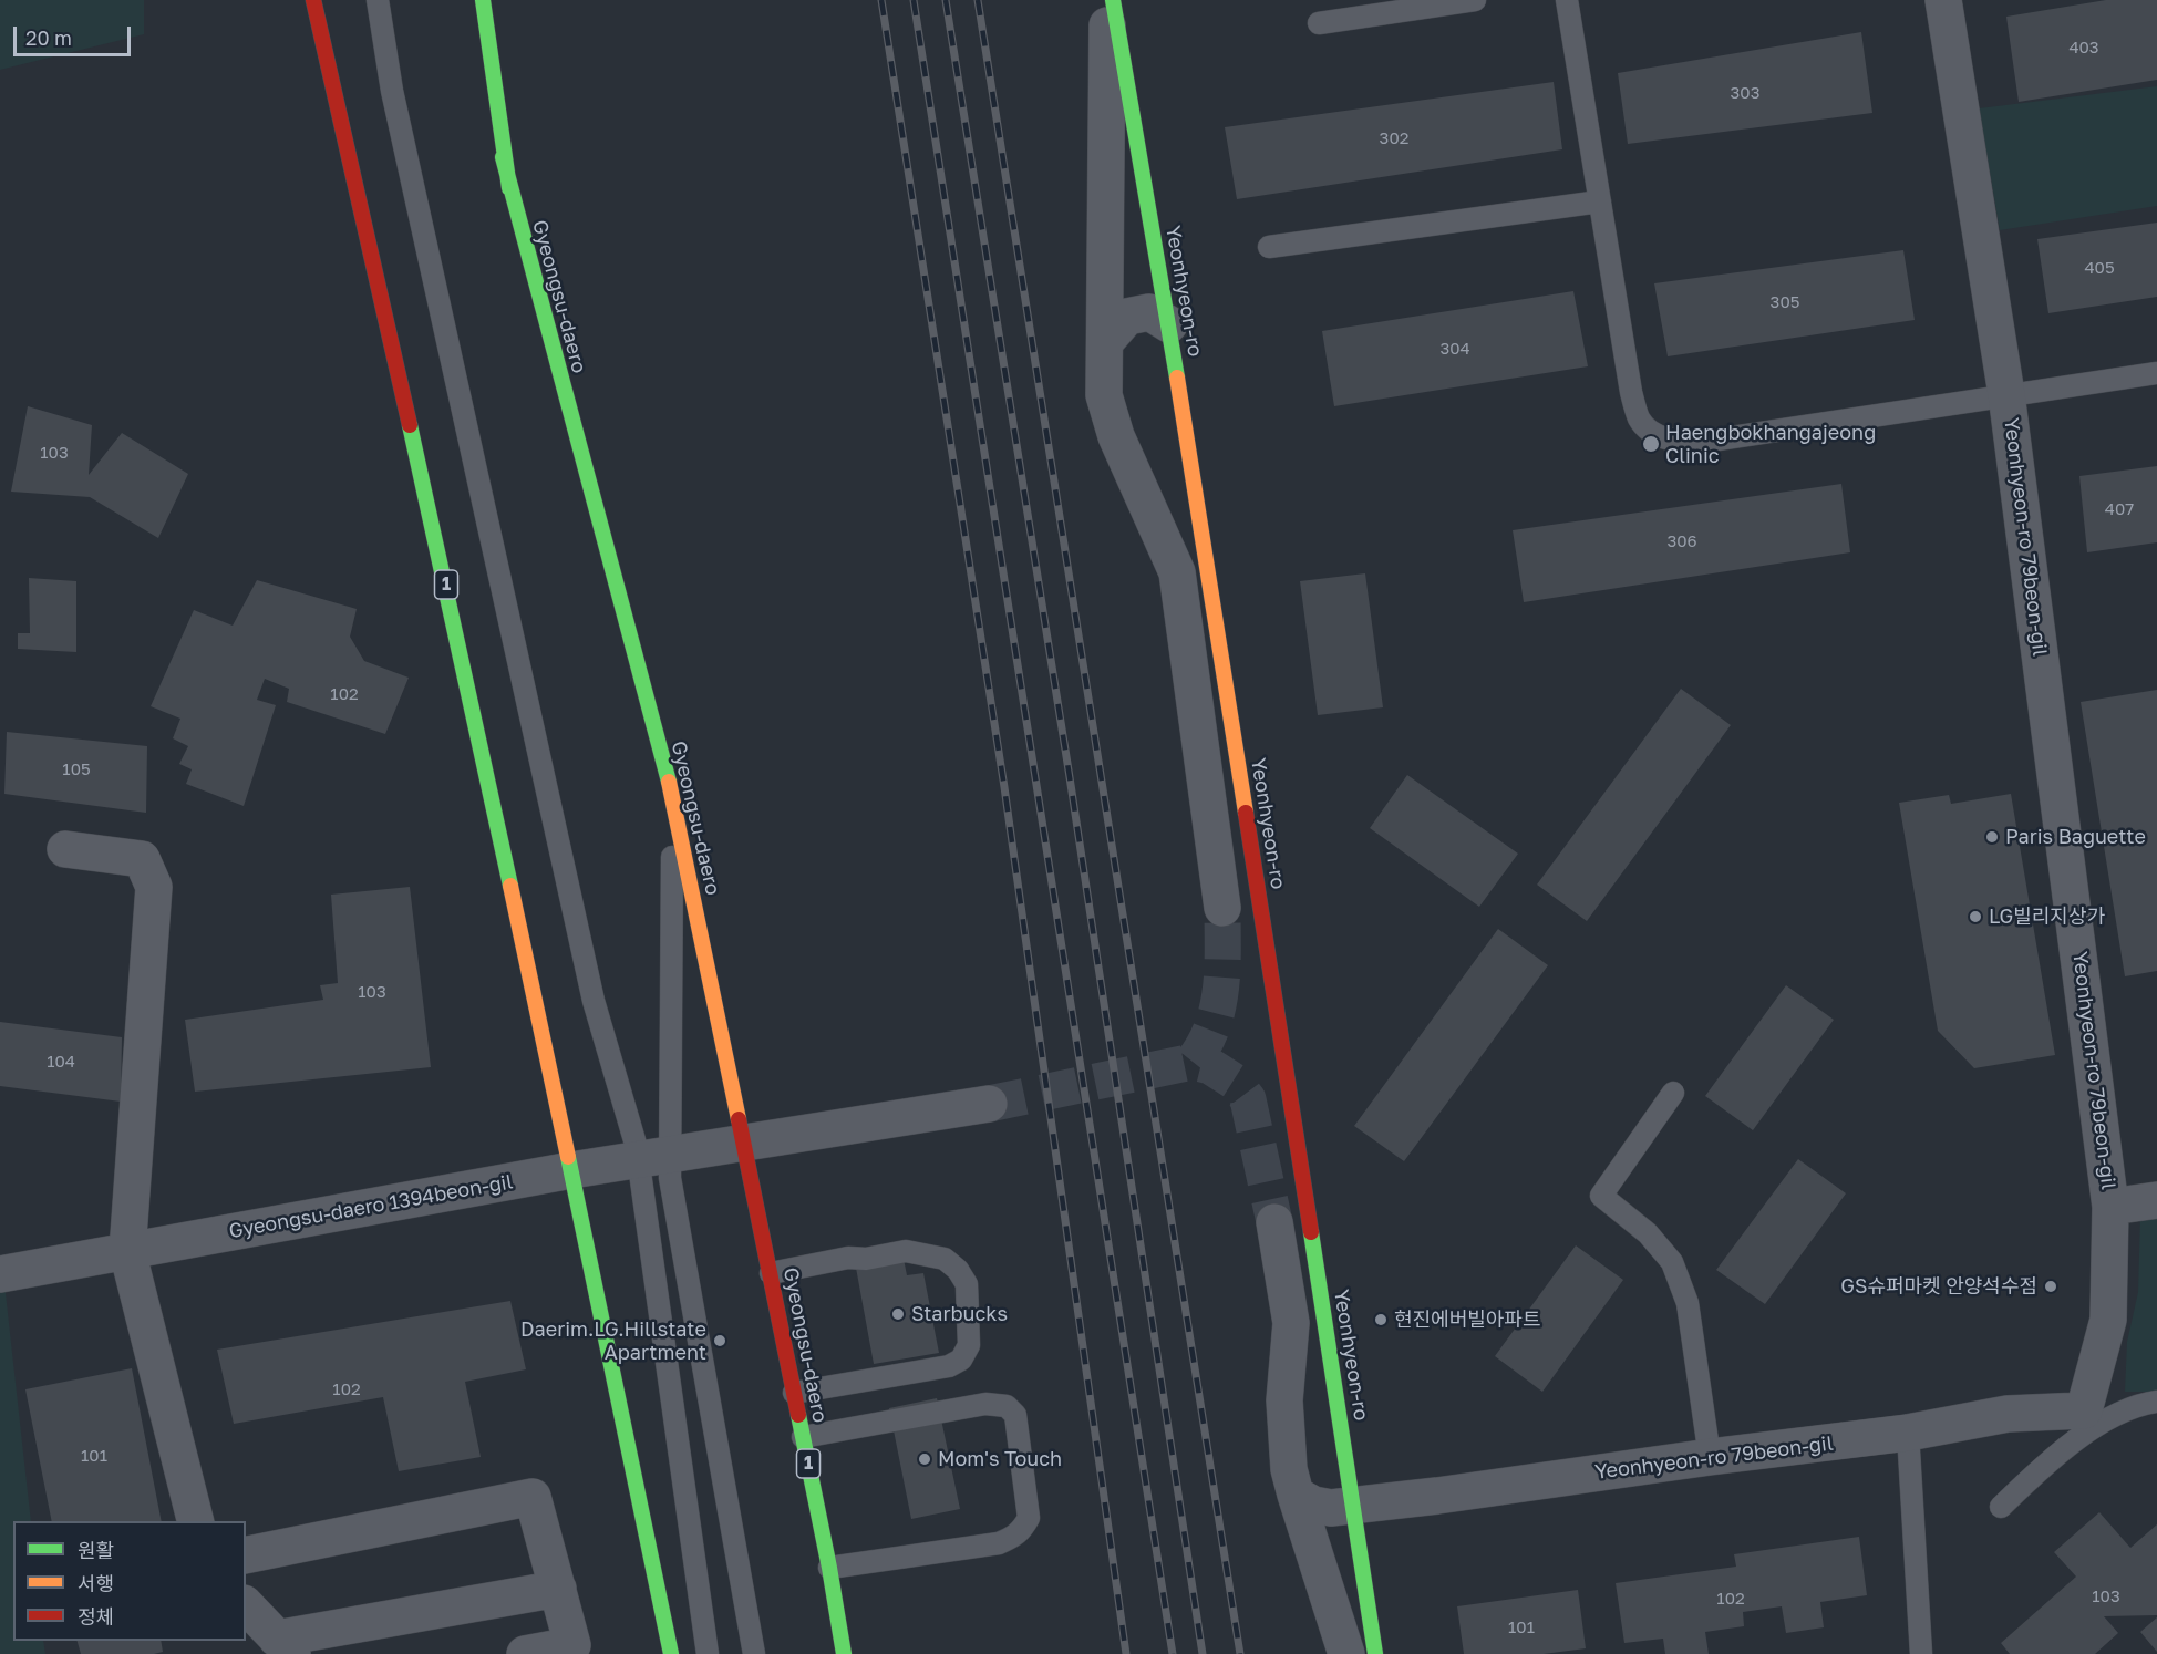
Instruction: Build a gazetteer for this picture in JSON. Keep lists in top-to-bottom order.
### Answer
{
  "streets": {
    "main road": ["Yeonhyeon-ro", "Gyeongsu-daero", "1"],
    "street": ["Yeonhyeon-ro 79beon-gil", "Gyeongsu-daero 1394beon-gil"]
  },
  "crossings": [
    ["Yeonhyeon-ro", "Yeonhyeon-ro 79beon-gil"],
    ["Gyeongsu-daero", "Gyeongsu-daero 1394beon-gil"],
    ["1", "Gyeongsu-daero 1394beon-gil"]
  ],
  "places": [
    "Haengbokhangajeong Clinic",
    "Paris Baguette",
    "LG빌리지상가",
    "GS슈퍼마켓 안양석수점",
    "Starbucks",
    "현진에버빌아파트",
    "Daerim.LG.Hillstate Apartment",
    "Mom's Touch"
  ],
  "house_numbers": [
    "403",
    "303",
    "302",
    "405",
    "305",
    "304",
    "103",
    "407",
    "306",
    "102",
    "105",
    "103",
    "104",
    "102",
    "101",
    "103",
    "102",
    "101"
  ],
  "legend": ["원활", "서행", "정체"],
  "scale_bar": "20 m"
}
